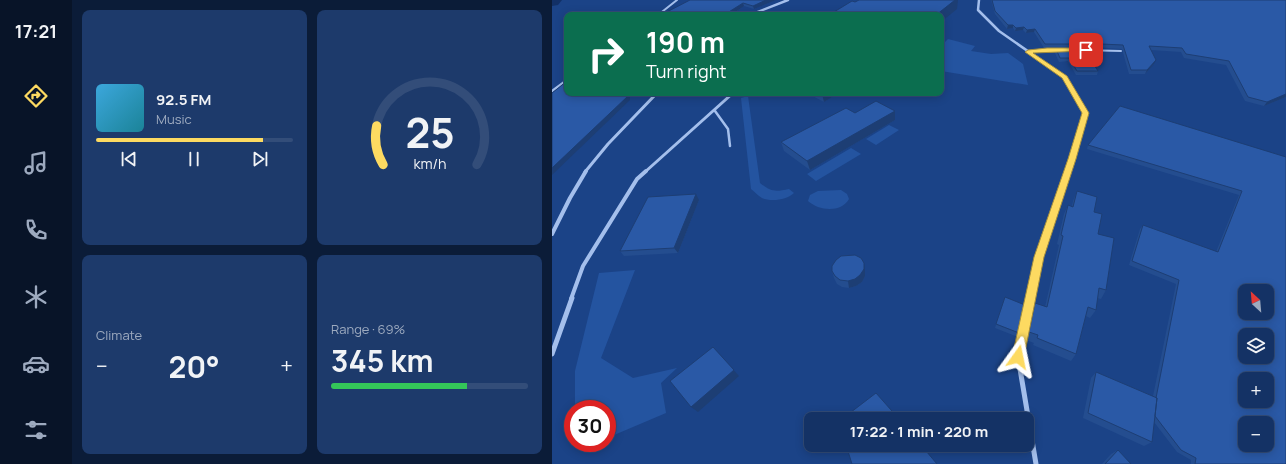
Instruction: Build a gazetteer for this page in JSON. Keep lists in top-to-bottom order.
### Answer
{
  "north": "top left",
  "page": {
    "tabs": "17:21",
    "turn": ["190 m", "Turn right"],
    "song": ["92.5 FM", "Music"],
    "tile": [
      "Climate",
      ["Range · 69%", "345 km"]
    ],
    "map_buttons": ["+", "−"],
    "heat": ["−", "20°", "+"],
    "limit": "30",
    "trip": "17:22 · 1 min · 220 m",
    "gauge": ["25", "km/h"]
  }
}
